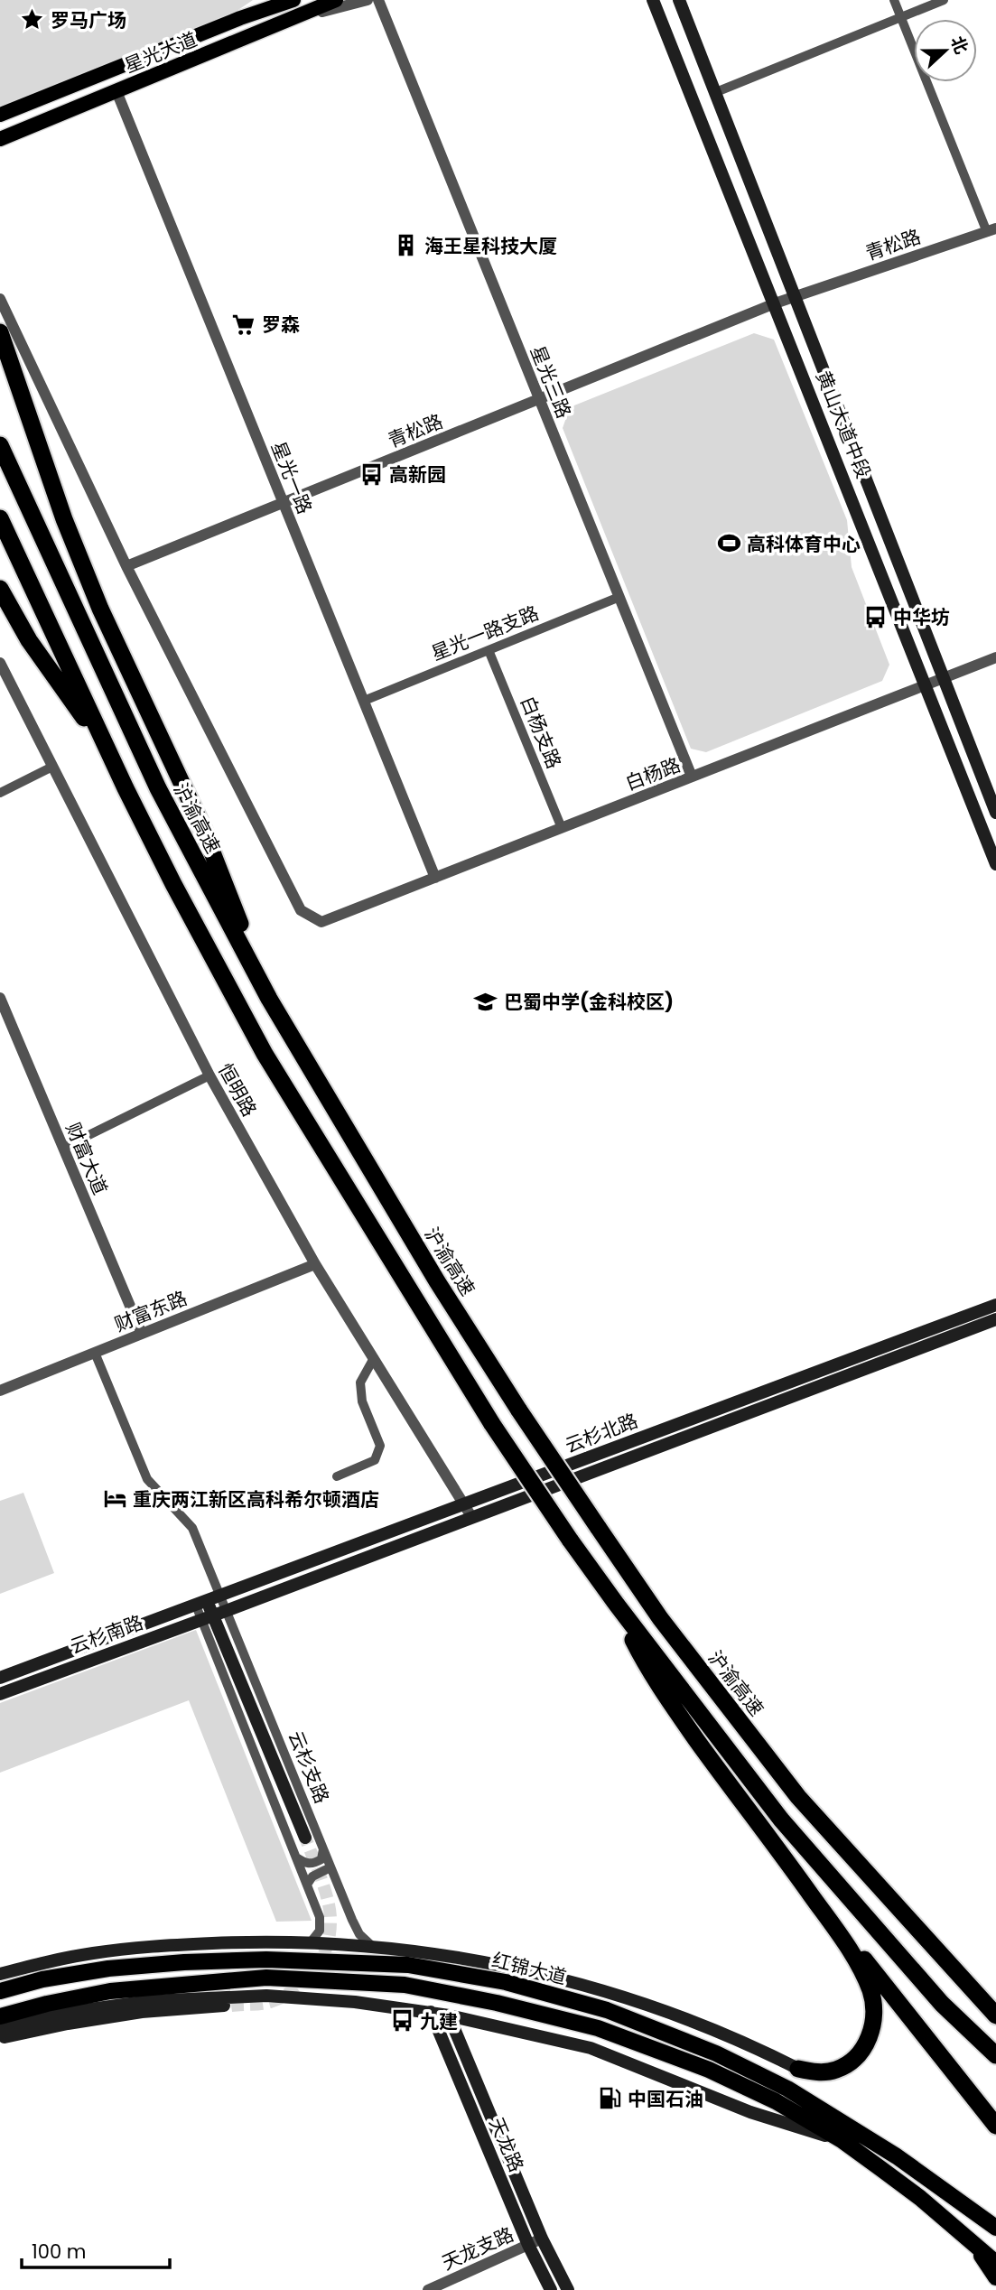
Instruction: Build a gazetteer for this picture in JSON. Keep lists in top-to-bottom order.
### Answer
{
  "streets": {
    "highway": ["沪渝高速", "红锦大道"],
    "main road": [
      "星光大道",
      "黄山大道中段",
      "云杉北路",
      "云杉南路",
      "天龙路"
    ],
    "street": [
      "青松路",
      "星光三路",
      "星光一路",
      "星光一路支路",
      "白杨支路",
      "白杨路",
      "恒明路",
      "财富大道",
      "财富东路",
      "云杉支路",
      "天龙支路"
    ]
  },
  "crossings": [
    ["星光大道", "星光一路"],
    ["青松路", "星光三路"],
    ["青松路", "黄山大道中段"],
    ["青松路", "星光一路"],
    ["青松路", "白杨路"],
    ["星光三路", "星光一路支路"],
    ["星光三路", "白杨路"],
    ["黄山大道中段", "白杨路"],
    ["星光一路", "星光一路支路"],
    ["星光一路", "白杨路"],
    ["星光一路支路", "白杨支路"],
    ["白杨支路", "白杨路"],
    ["恒明路", "财富东路"],
    ["恒明路", "云杉北路"],
    ["财富大道", "财富东路"],
    ["财富东路", "云杉支路"],
    ["云杉北路", "云杉南路"],
    ["云杉北路", "云杉支路"],
    ["云杉南路", "云杉支路"],
    ["云杉支路", "红锦大道"],
    ["天龙路", "天龙支路"]
  ],
  "places": {
    "place": ["罗马广场"],
    "building": ["海王星科技大厦"],
    "supermarket": ["罗森"],
    "bus stop": ["高新园", "中华坊", "九建"],
    "sports": ["高科体育中心"],
    "school or university": ["巴蜀中学(金科校区)"],
    "hotel": ["重庆两江新区高科希尔顿酒店"],
    "fuel station": ["中国石油"]
  },
  "scale_bar": "100 m",
  "north": "right"
}
